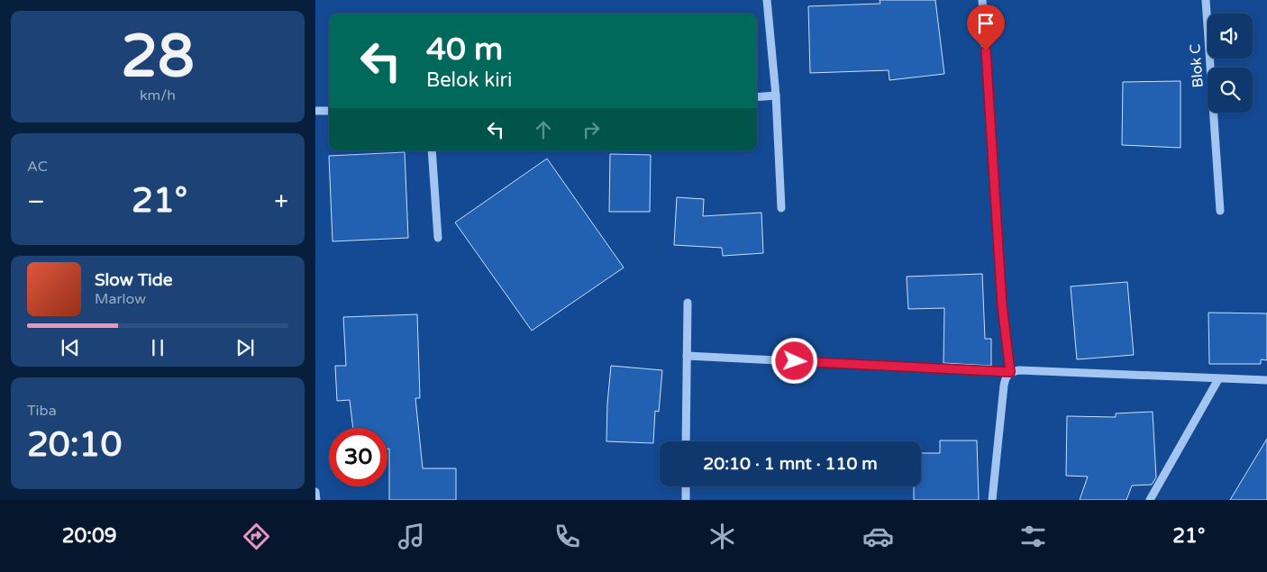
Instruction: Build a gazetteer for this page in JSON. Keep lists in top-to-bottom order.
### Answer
{
  "streets": {
    "street": ["Blok C"]
  },
  "page": {
    "tile": [
      ["28", "km/h"],
      "AC",
      ["Tiba", "20:10"]
    ],
    "turn": ["40 m", "Belok kiri"],
    "heat": ["−", "21°", "+"],
    "song": ["Slow Tide", "Marlow"],
    "limit": "30",
    "trip": "20:10 · 1 mnt · 110 m",
    "tabs": ["20:09", "21°"]
  }
}
